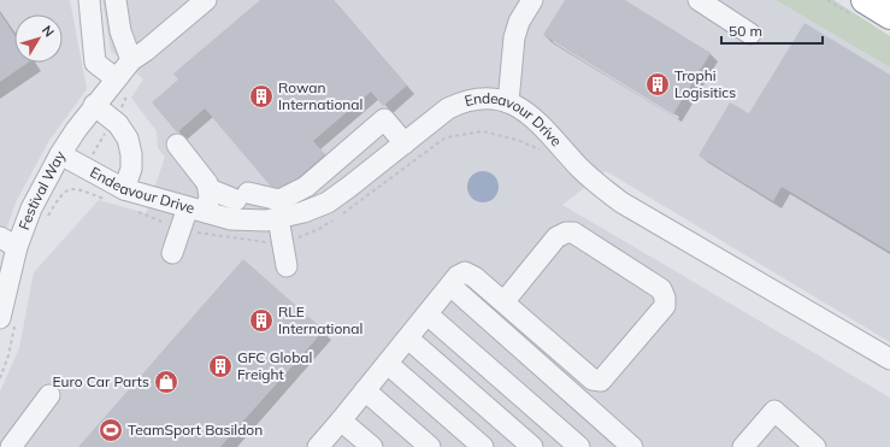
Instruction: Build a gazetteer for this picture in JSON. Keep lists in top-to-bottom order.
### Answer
{
  "streets": {
    "street": ["Endeavour Drive", "Festival Way"]
  },
  "crossings": [
    ["Endeavour Drive", "Festival Way"]
  ],
  "places": {
    "building": [
      "Trophi Logisitics",
      "Rowan International",
      "RLE International",
      "GFC Global Freight"
    ],
    "shop": ["Euro Car Parts"],
    "sports": ["TeamSport Basildon"]
  },
  "scale_bar": "50 m",
  "north": "top right"
}
